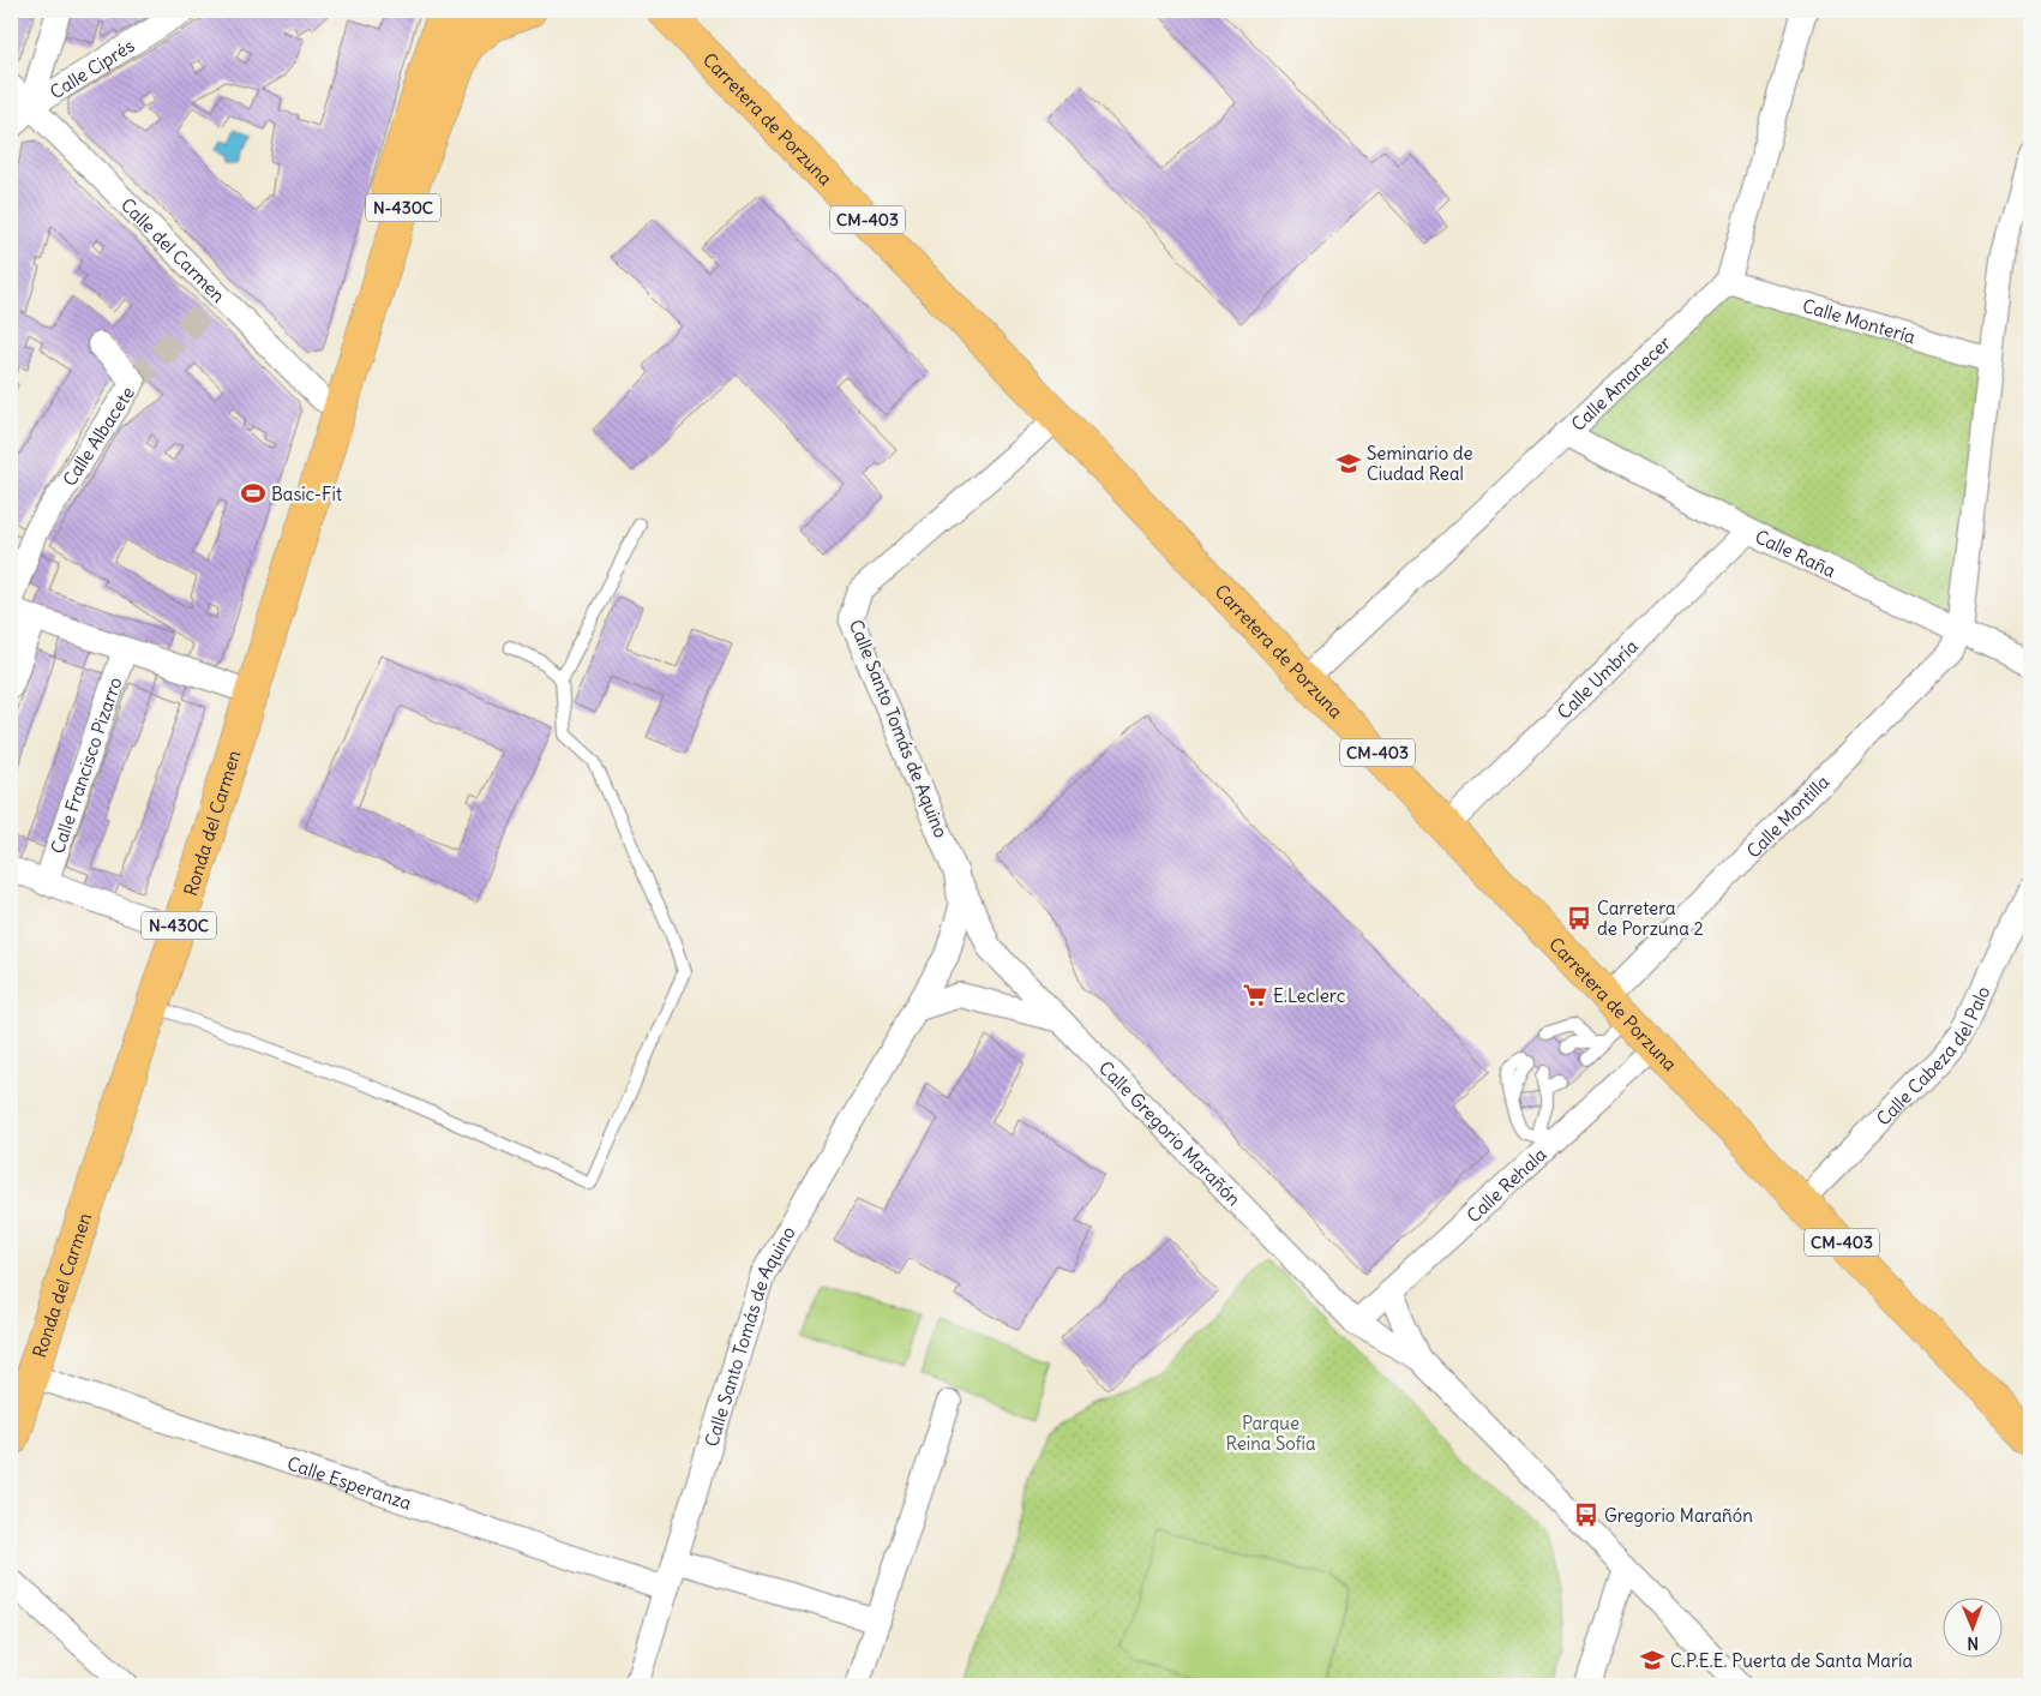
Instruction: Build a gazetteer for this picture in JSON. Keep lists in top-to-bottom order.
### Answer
{
  "streets": {
    "main road": [
      "Carretera de Porzuna",
      "N-430C",
      "CM-403",
      "Ronda del Carmen"
    ],
    "street": [
      "Calle Ciprés",
      "Calle del Carmen",
      "Calle Montería",
      "Calle Amanecer",
      "Calle Albacete",
      "Calle Raña",
      "Calle Umbría",
      "Calle Santo Tomás de Aquino",
      "Calle Francisco Pizarro",
      "Calle Montilla",
      "Calle Cabeza del Palo",
      "Calle Gregorio Marañón",
      "Calle Rehala",
      "Calle Esperanza"
    ]
  },
  "crossings": [
    ["Calle Ciprés", "Calle del Carmen"],
    ["Carretera de Porzuna", "Calle Amanecer"],
    ["Carretera de Porzuna", "Calle Umbría"],
    ["Carretera de Porzuna", "Calle Santo Tomás de Aquino"],
    ["Carretera de Porzuna", "Calle Montilla"],
    ["Carretera de Porzuna", "Calle Cabeza del Palo"],
    ["Carretera de Porzuna", "Calle Rehala"],
    ["N-430C", "Calle del Carmen"],
    ["N-430C", "Ronda del Carmen"],
    ["Calle del Carmen", "Ronda del Carmen"],
    ["Calle Montería", "Calle Amanecer"],
    ["Calle Amanecer", "Calle Raña"],
    ["Calle Raña", "Calle Umbría"],
    ["Calle Raña", "Calle Montilla"],
    ["Calle Santo Tomás de Aquino", "Calle Gregorio Marañón"],
    ["Calle Santo Tomás de Aquino", "Calle Esperanza"],
    ["Ronda del Carmen", "Calle Esperanza"],
    ["Calle Gregorio Marañón", "Calle Rehala"]
  ],
  "parks": ["Parque Reina Sofía"],
  "places": {
    "school or university": ["Seminario de Ciudad Real", "C.P.E.E. Puerta de Santa María"],
    "sports": ["Basic-Fit"],
    "bus stop": ["Carretera de Porzuna 2", "Gregorio Marañón"],
    "supermarket": ["E.Leclerc"]
  },
  "north": "bottom"
}
